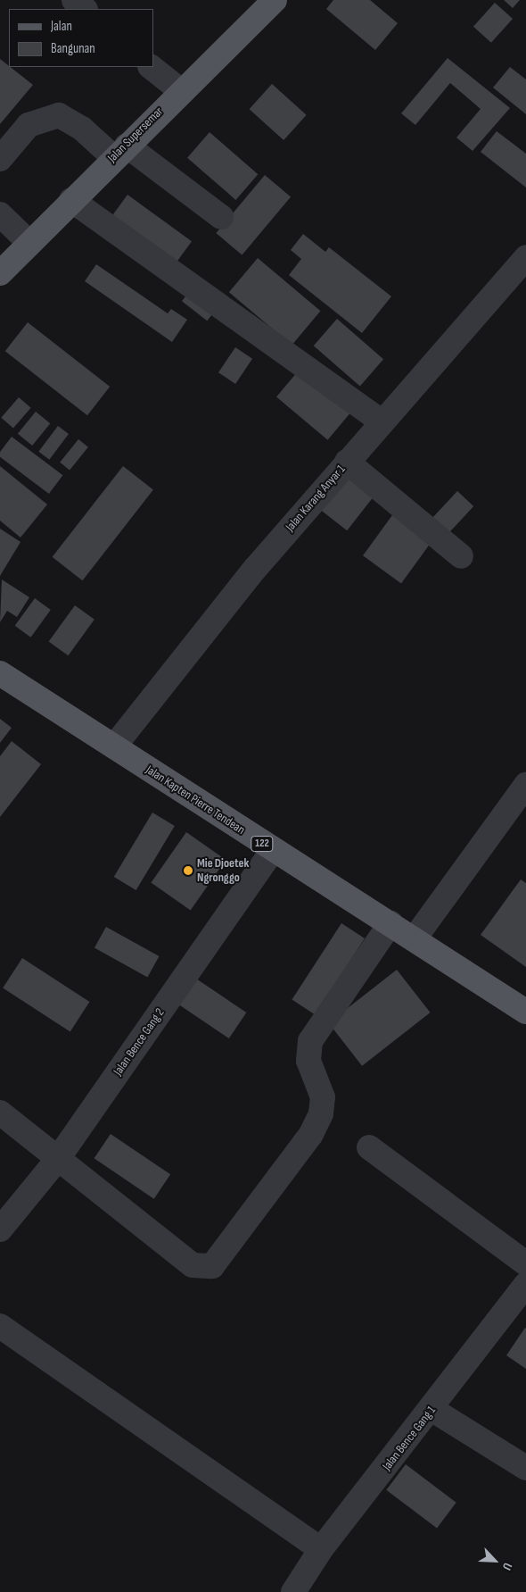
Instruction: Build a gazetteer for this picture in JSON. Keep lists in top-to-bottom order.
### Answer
{
  "streets": {
    "main road": ["Jalan Supersemar", "Jalan Kapten Pierre Tendean", "122"],
    "street": ["Jalan Karang Anyar 1", "Jalan Bence Gang 2", "Jalan Bence Gang 1"]
  },
  "crossings": [
    ["Jalan Karang Anyar 1", "Jalan Kapten Pierre Tendean"],
    ["Jalan Kapten Pierre Tendean", "Jalan Bence Gang 2"]
  ],
  "places": ["Mie Djoetek Ngronggo"],
  "legend": ["Jalan", "Bangunan"],
  "north": "bottom right"
}
